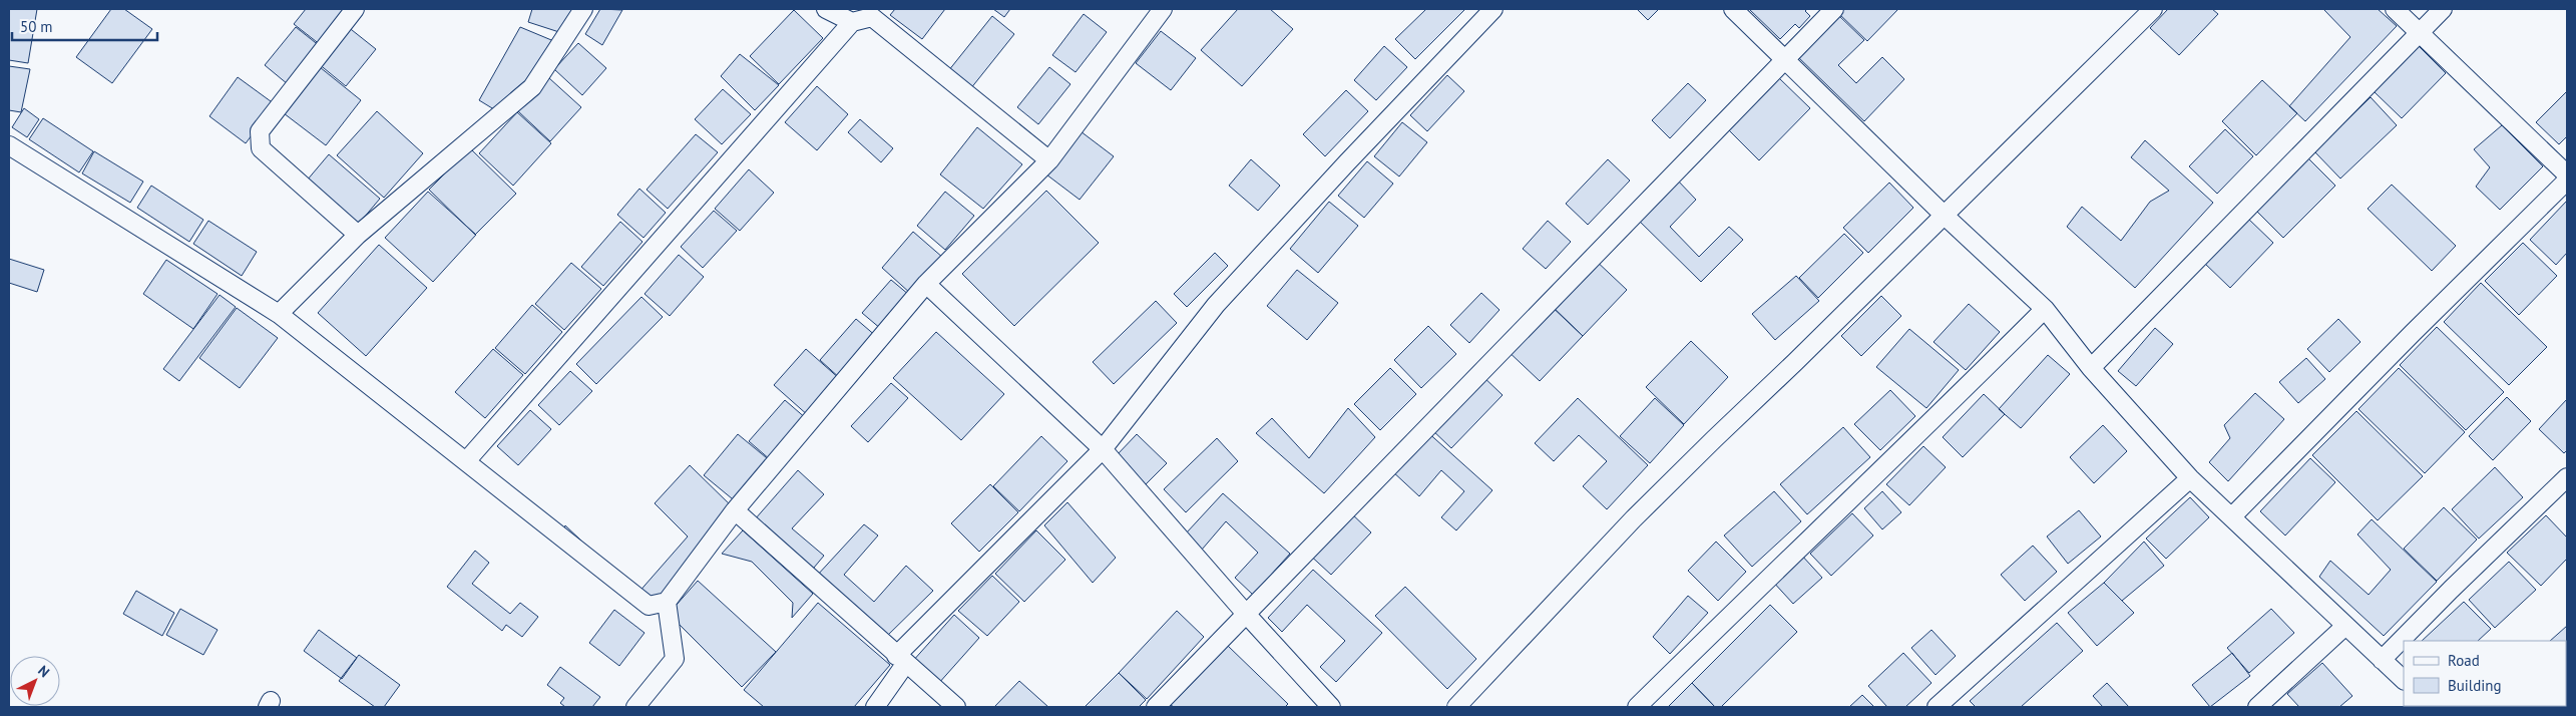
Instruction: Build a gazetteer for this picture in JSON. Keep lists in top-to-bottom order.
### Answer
{
  "legend": ["Road", "Building"],
  "scale_bar": "50 m",
  "north": "top right"
}
